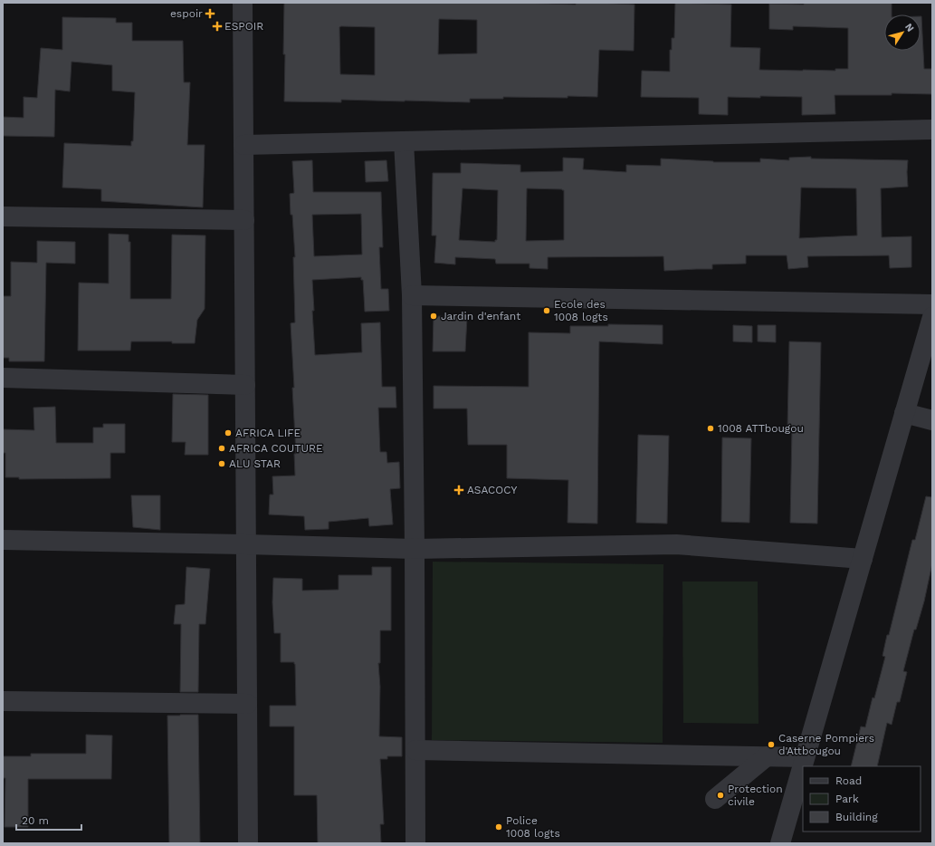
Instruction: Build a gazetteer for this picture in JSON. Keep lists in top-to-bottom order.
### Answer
{
  "places": {
    "health": ["espoir", "ESPOIR", "ASACOCY"],
    "other": [
      "Ecole des 1008 logts",
      "Jardin d'enfant",
      "1008 ATTbougou",
      "AFRICA LIFE",
      "AFRICA COUTURE",
      "ALU STAR",
      "Caserne Pompiers d'Attbougou",
      "Protection civile",
      "Police 1008 logts"
    ]
  },
  "legend": ["Road", "Park", "Building"],
  "scale_bar": "20 m",
  "north": "top right"
}
